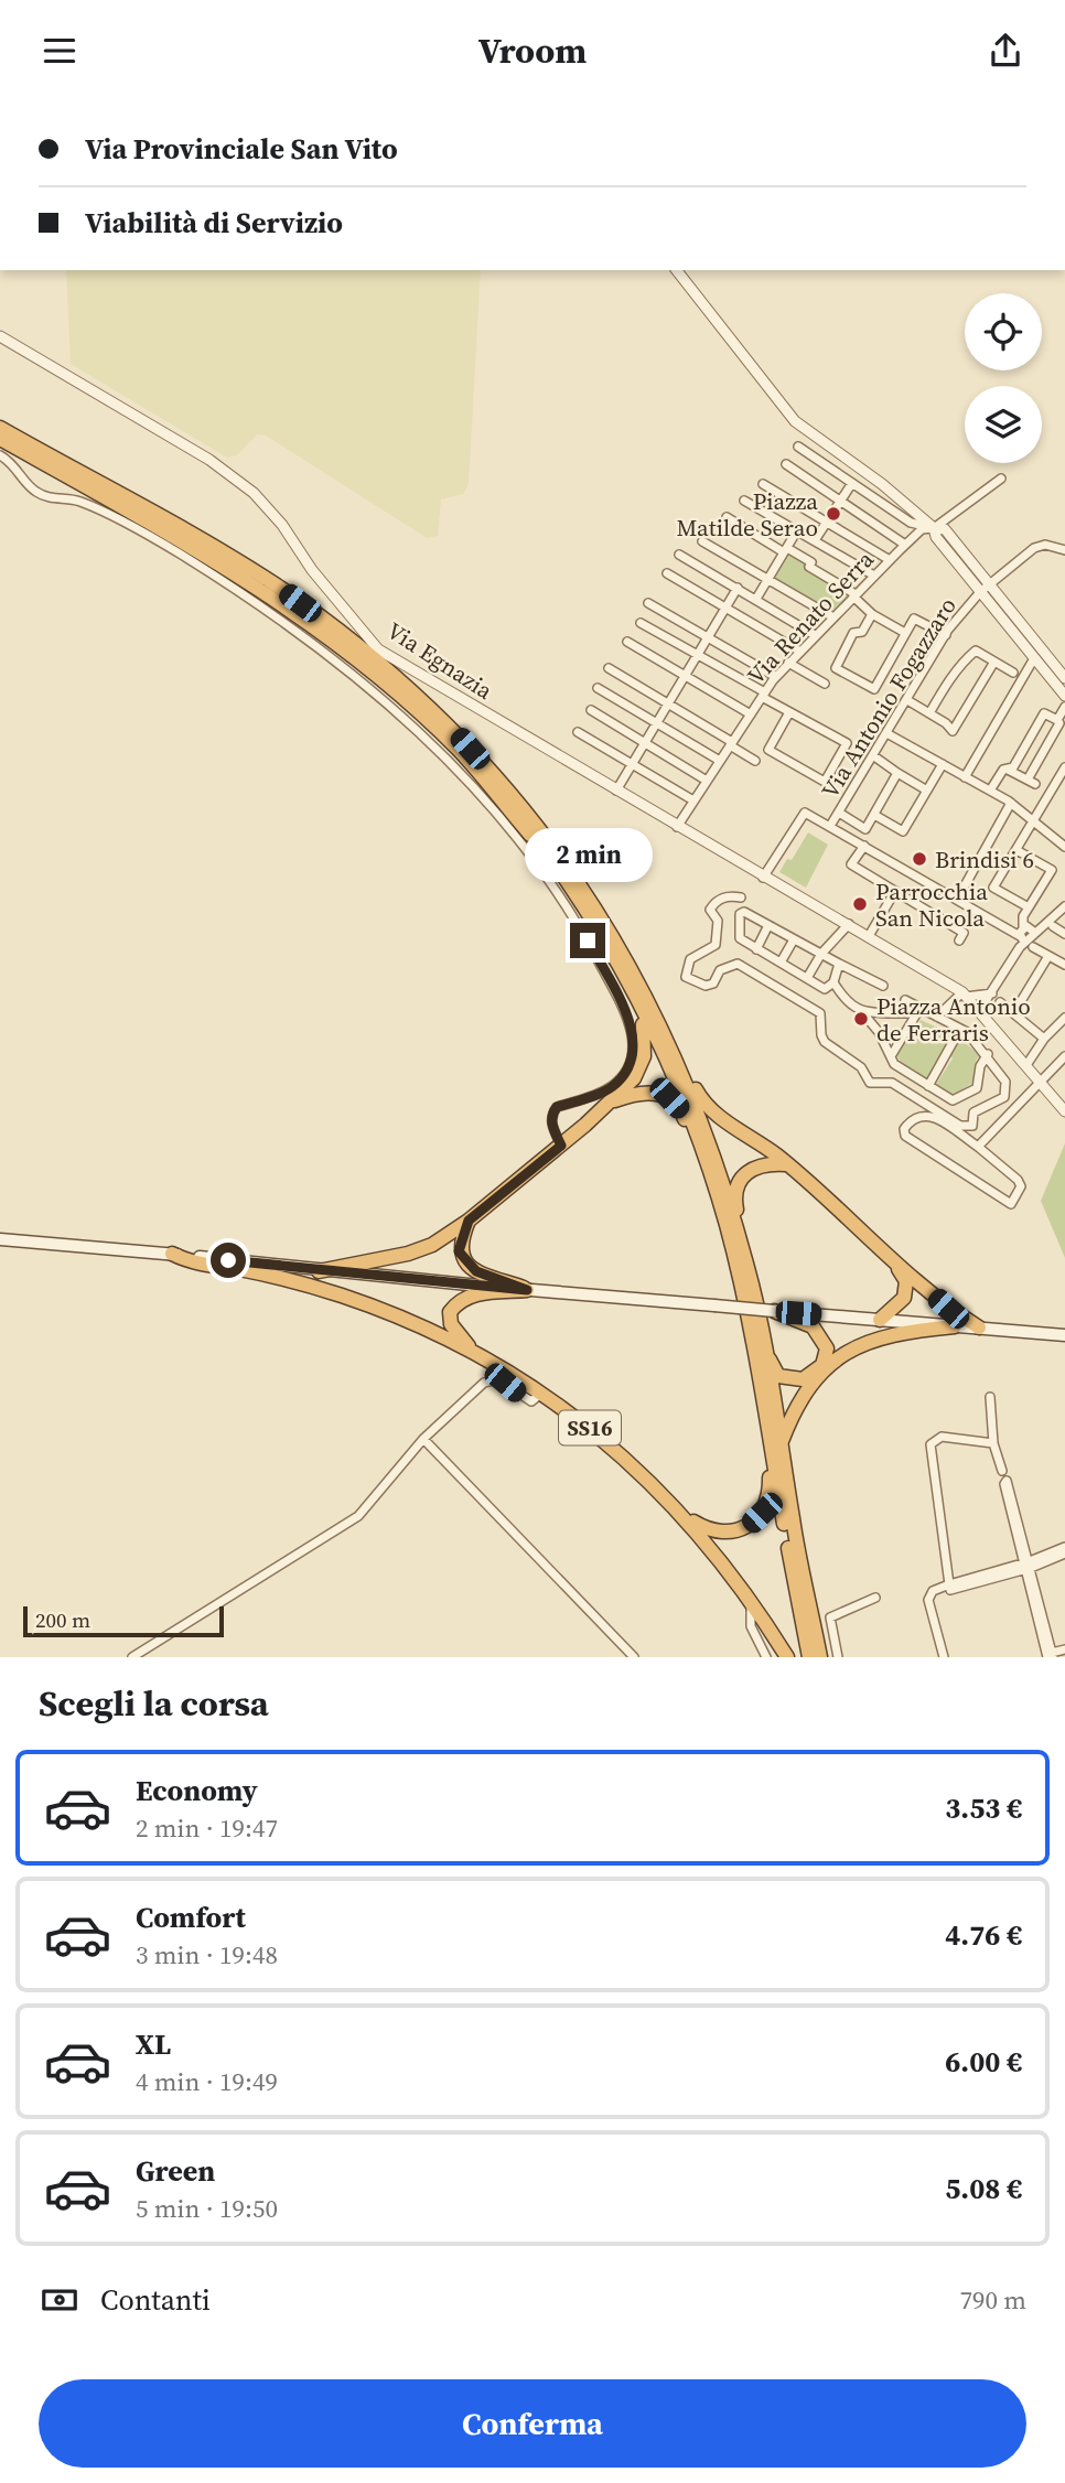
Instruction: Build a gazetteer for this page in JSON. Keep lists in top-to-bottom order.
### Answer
{
  "streets": {
    "highway": ["SS16"],
    "street": ["Via Renato Serra", "Via Egnazia", "Via Antonio Fogazzaro"]
  },
  "crossings": [
    ["Via Renato Serra", "Via Egnazia"]
  ],
  "places": [
    "Piazza Matilde Serao",
    "Brindisi 6",
    "Parrocchia San Nicola",
    "Piazza Antonio de Ferraris"
  ],
  "scale_bar": "200 m",
  "page": {
    "header": "Vroom",
    "banner": ["Via Provinciale San Vito", "Viabilità di Servizio"],
    "bubble": "2 min",
    "scale": "200 m",
    "heading": "Scegli la corsa",
    "list": [
      {
        "name": "Economy",
        "note": "2 min · 19:47",
        "value": "3.53 €"
      },
      {
        "name": "Comfort",
        "note": "3 min · 19:48",
        "value": "4.76 €"
      },
      {
        "name": "XL",
        "note": "4 min · 19:49",
        "value": "6.00 €"
      },
      {
        "name": "Green",
        "note": "5 min · 19:50",
        "value": "5.08 €"
      }
    ],
    "pay": ["Contanti", "790 m"],
    "buttons": "Conferma"
  }
}
